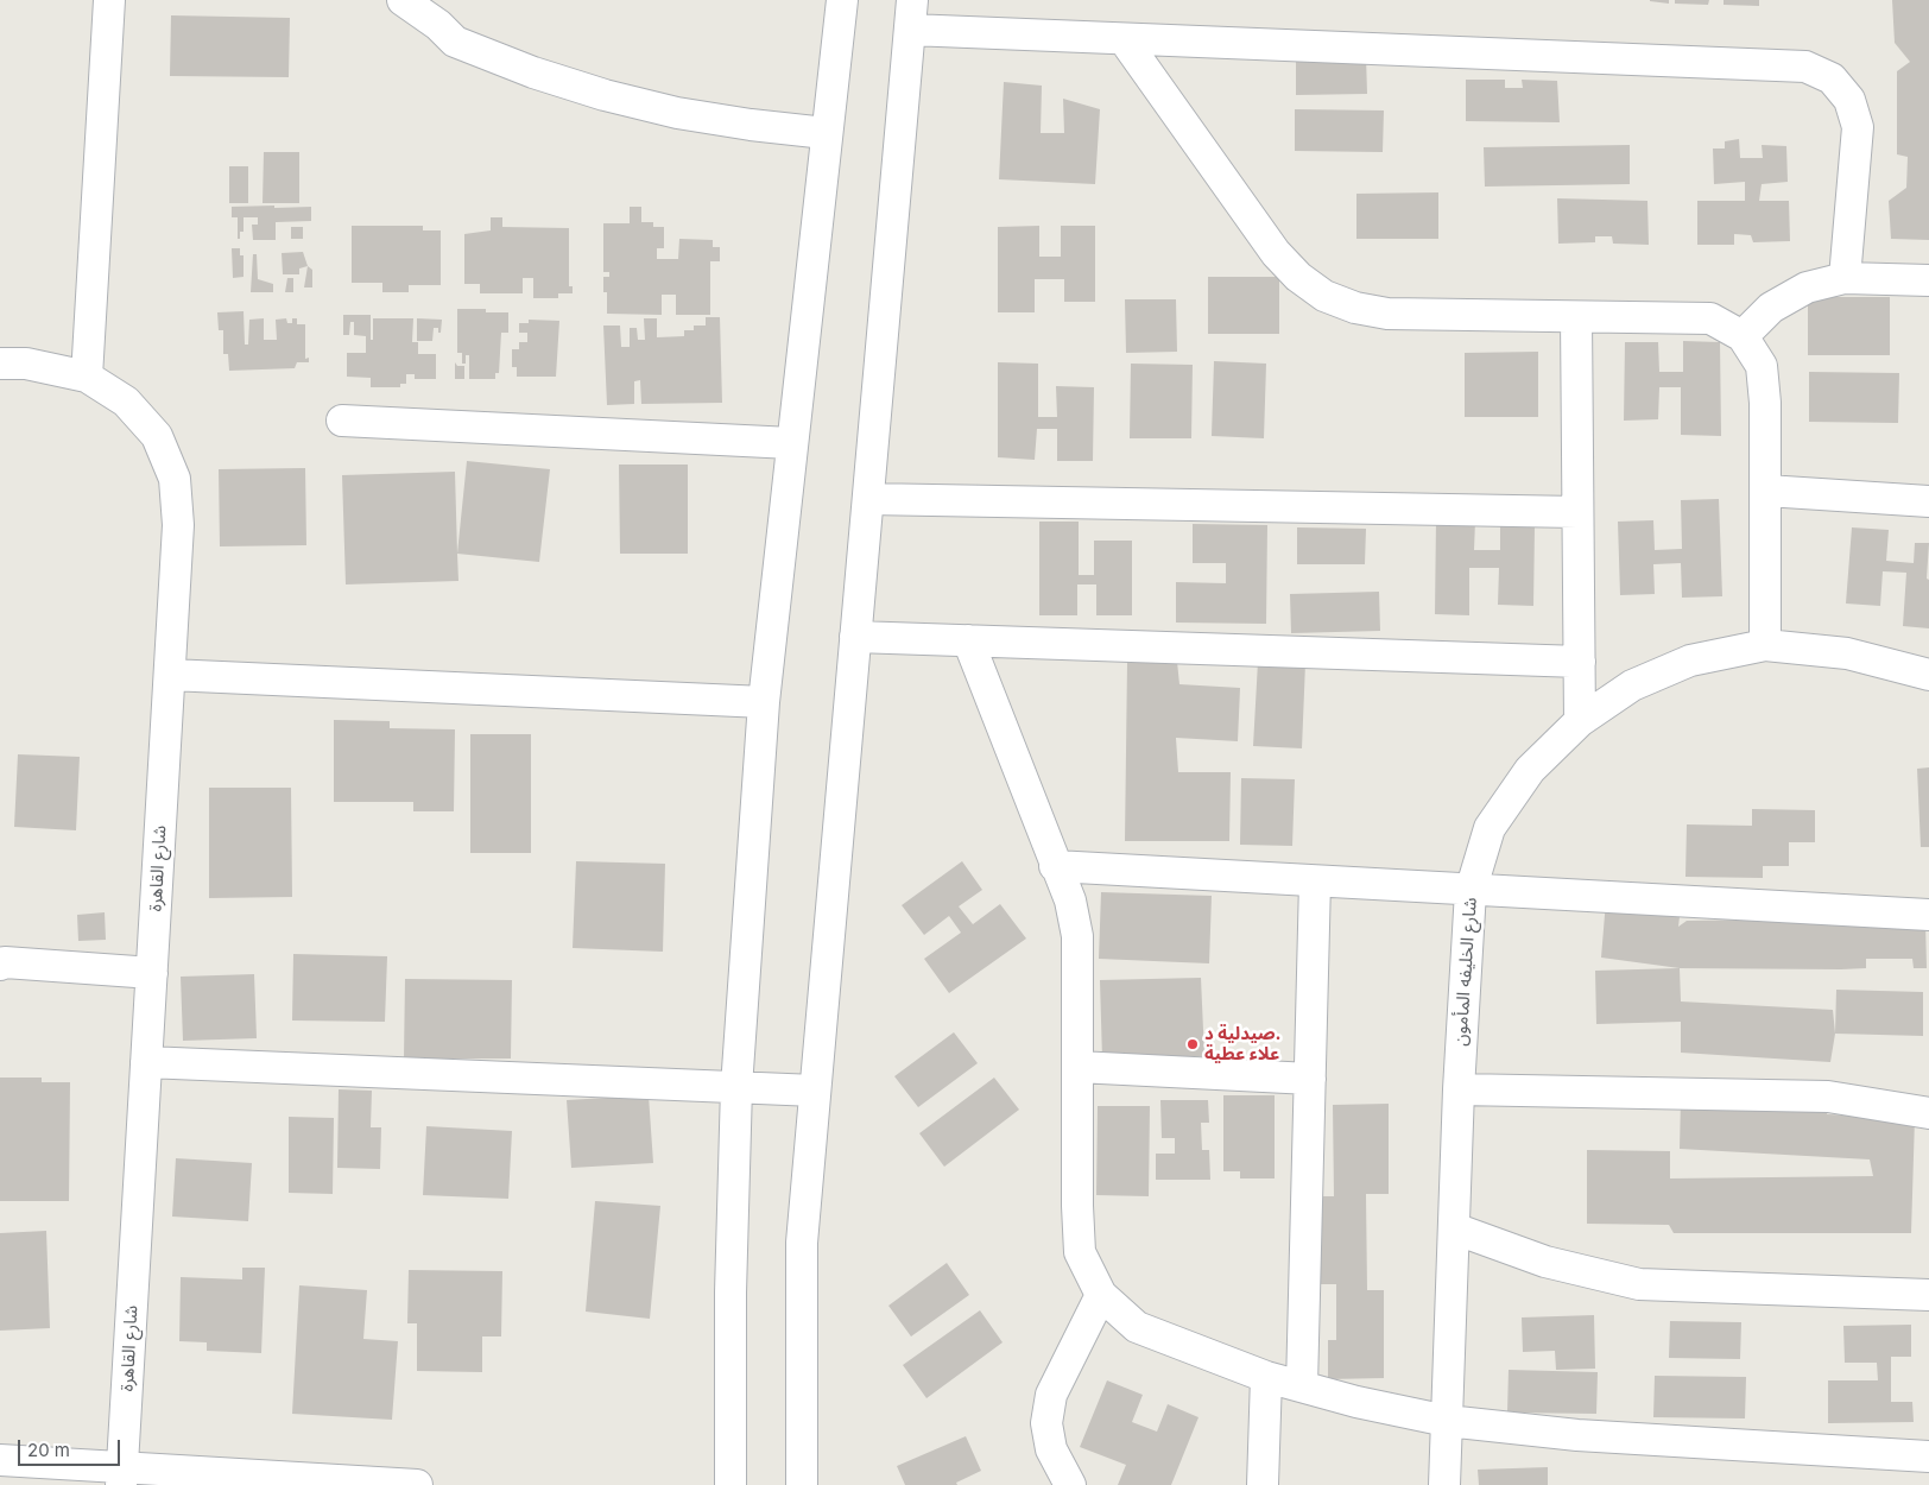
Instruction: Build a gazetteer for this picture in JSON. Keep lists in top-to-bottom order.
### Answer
{
  "streets": {
    "street": ["شارع القاهرة", "شارع الخليفه المأمون"]
  },
  "places": ["صيدلية د. علاء عطية"],
  "scale_bar": "20 m"
}
